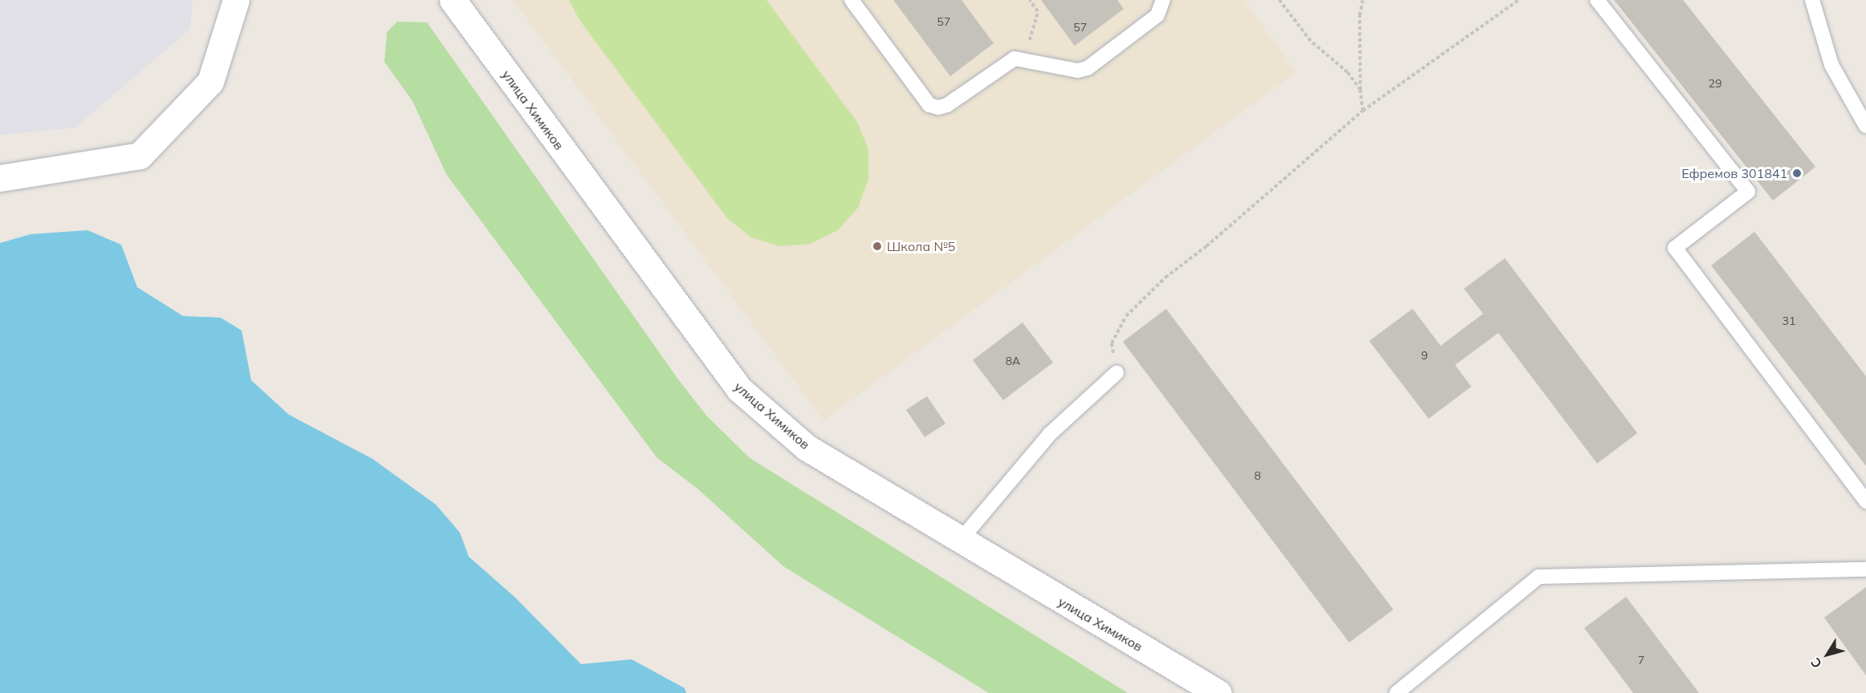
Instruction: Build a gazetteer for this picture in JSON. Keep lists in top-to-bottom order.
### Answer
{
  "streets": {
    "street": ["улица Химиков"]
  },
  "places": ["Ефремов 301841", "Школа №5"],
  "house_numbers": [
    "57",
    "57",
    "29",
    "31",
    "9",
    "8А",
    "8",
    "7"
  ],
  "north": "bottom left"
}
